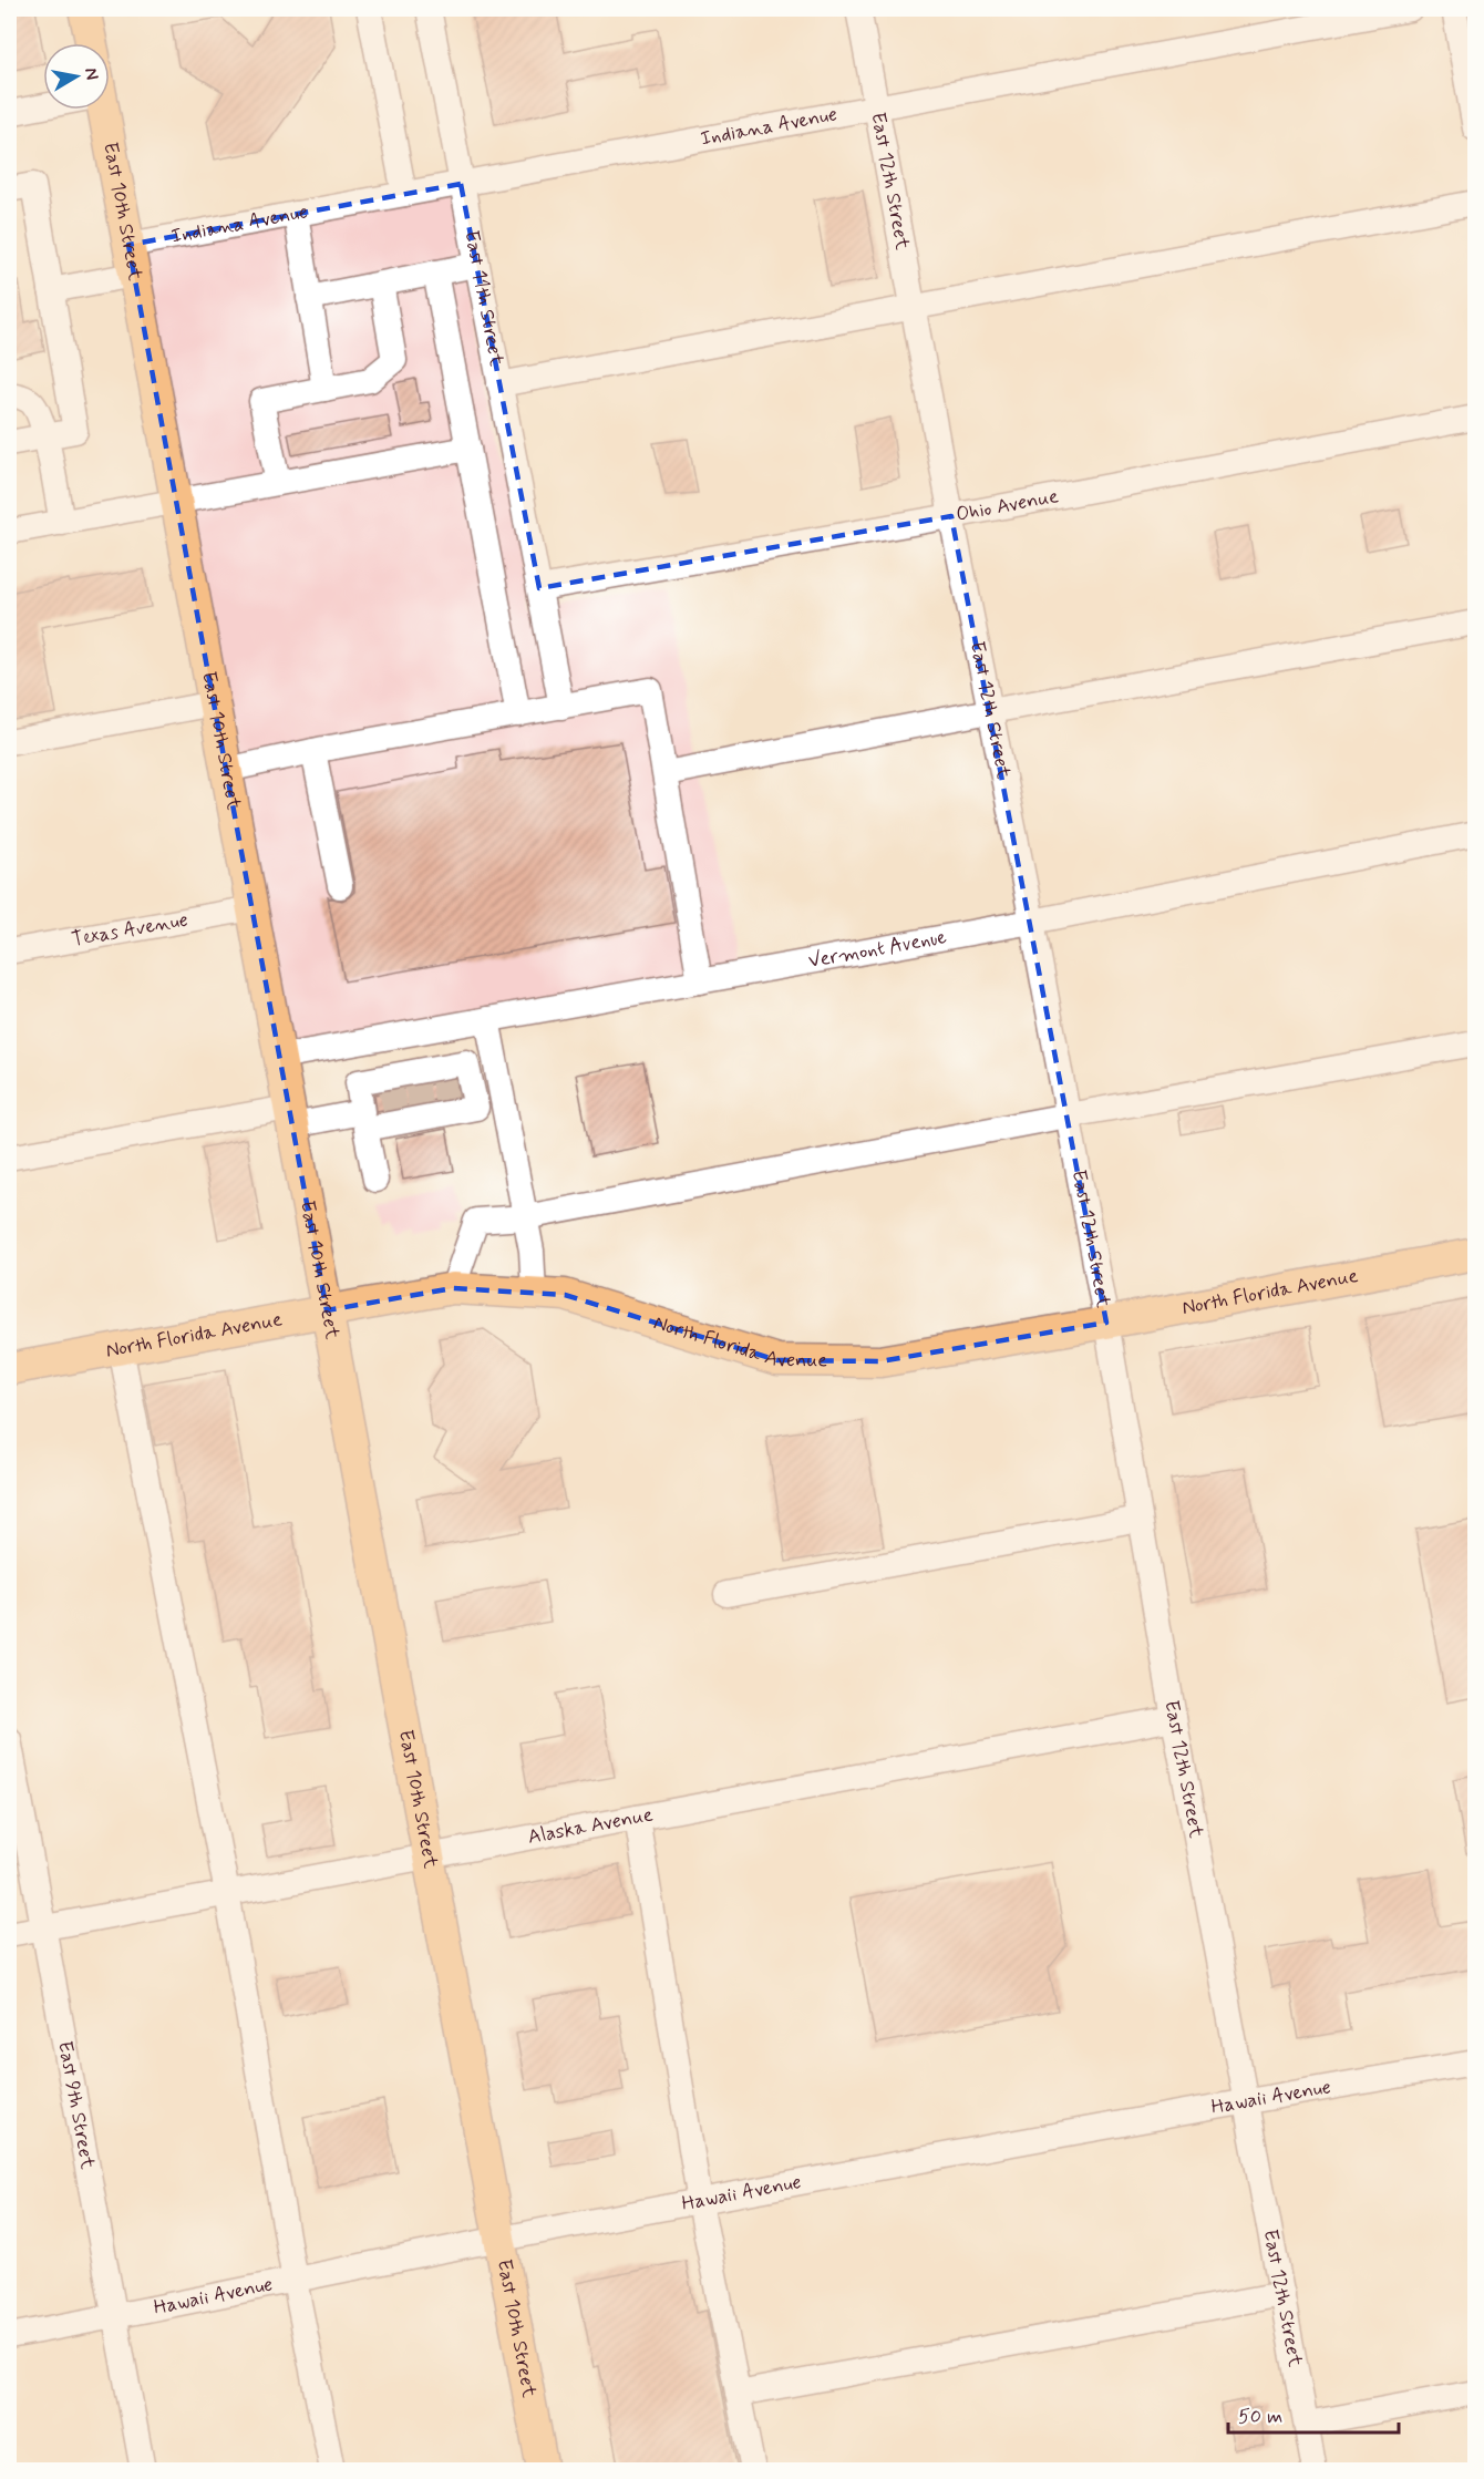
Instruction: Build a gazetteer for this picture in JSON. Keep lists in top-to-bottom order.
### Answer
{
  "streets": {
    "main road": ["East 10th Street", "North Florida Avenue"],
    "street": [
      "Indiana Avenue",
      "East 12th Street",
      "East 11th Street",
      "Ohio Avenue",
      "Texas Avenue",
      "Vermont Avenue",
      "Alaska Avenue",
      "Hawaii Avenue",
      "East 9th Street"
    ]
  },
  "crossings": [
    ["Indiana Avenue", "East 12th Street"],
    ["Indiana Avenue", "East 10th Street"],
    ["Indiana Avenue", "East 11th Street"],
    ["East 12th Street", "Ohio Avenue"],
    ["East 12th Street", "Vermont Avenue"],
    ["East 12th Street", "North Florida Avenue"],
    ["East 12th Street", "Alaska Avenue"],
    ["East 12th Street", "Hawaii Avenue"],
    ["East 10th Street", "Texas Avenue"],
    ["East 10th Street", "Vermont Avenue"],
    ["East 10th Street", "North Florida Avenue"],
    ["East 10th Street", "Alaska Avenue"],
    ["East 10th Street", "Hawaii Avenue"],
    ["East 11th Street", "Ohio Avenue"],
    ["Alaska Avenue", "East 9th Street"],
    ["Hawaii Avenue", "East 9th Street"]
  ],
  "scale_bar": "50 m",
  "north": "right"
}
